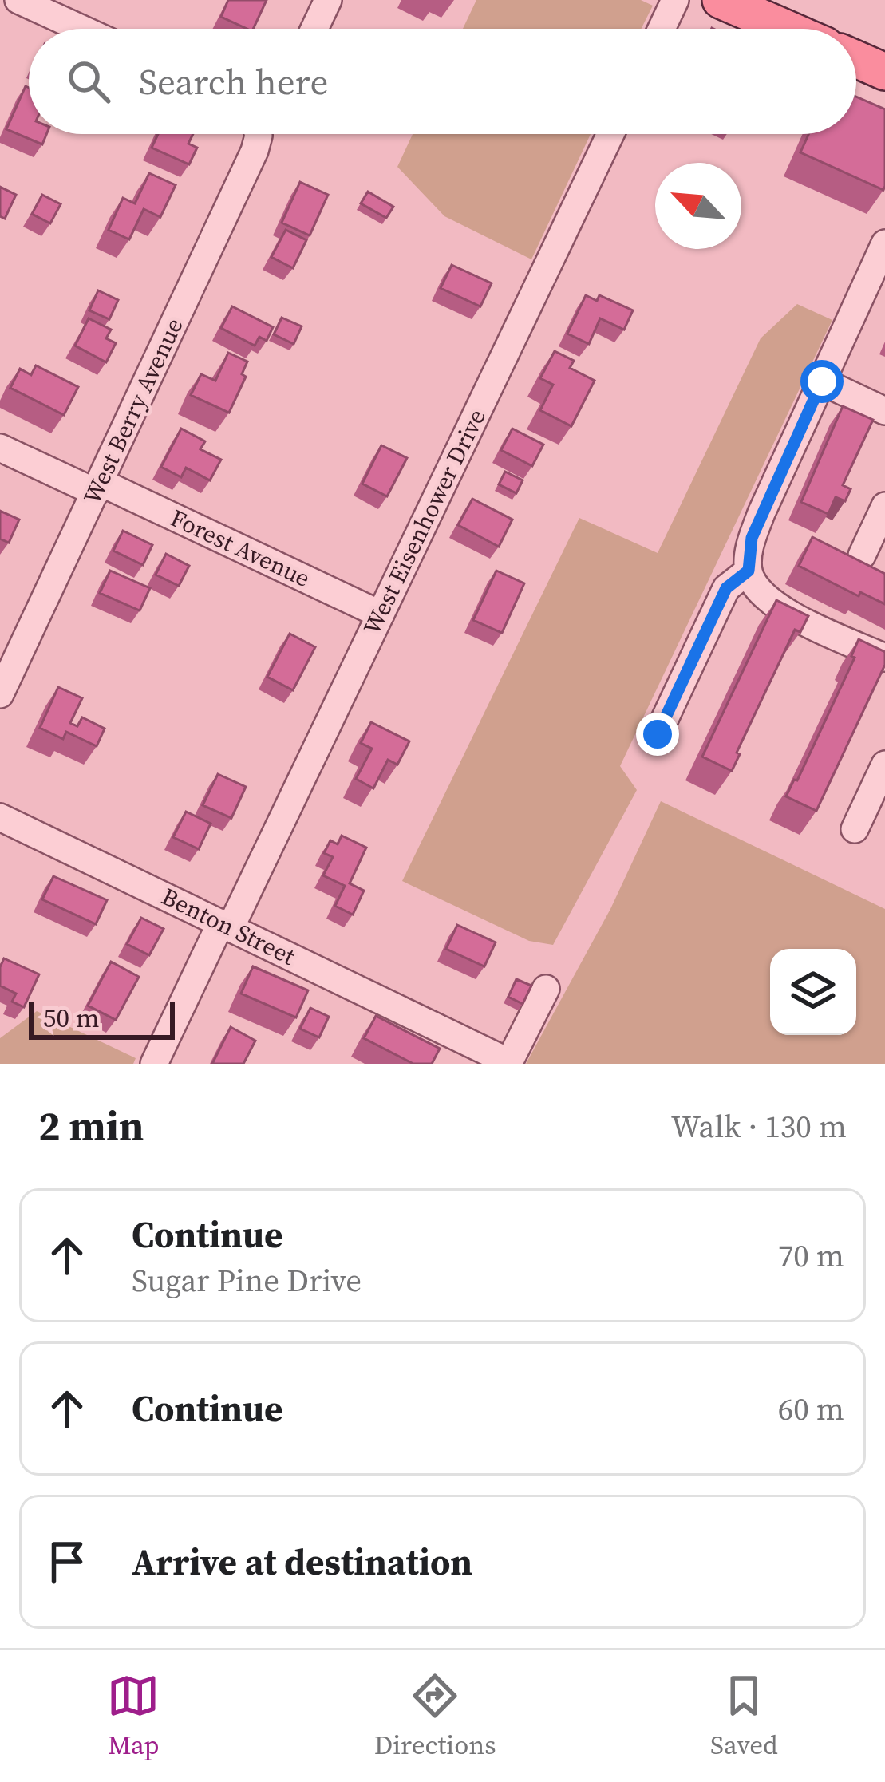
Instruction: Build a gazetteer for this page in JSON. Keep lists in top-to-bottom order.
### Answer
{
  "streets": {
    "street": [
      "West Berry Avenue",
      "West Eisenhower Drive",
      "Forest Avenue",
      "Benton Street"
    ]
  },
  "crossings": [
    ["West Berry Avenue", "Forest Avenue"],
    ["West Eisenhower Drive", "Forest Avenue"],
    ["West Eisenhower Drive", "Benton Street"]
  ],
  "scale_bar": "50 m",
  "north": "top left",
  "page": {
    "search": "Search here",
    "scale": "50 m",
    "heading": ["2 min", "Walk · 130 m"],
    "list": [
      ["Continue", "Sugar Pine Drive", "70 m"],
      ["Continue", "60 m"],
      "Arrive at destination"
    ],
    "nav": ["Map", "Directions", "Saved"]
  }
}
